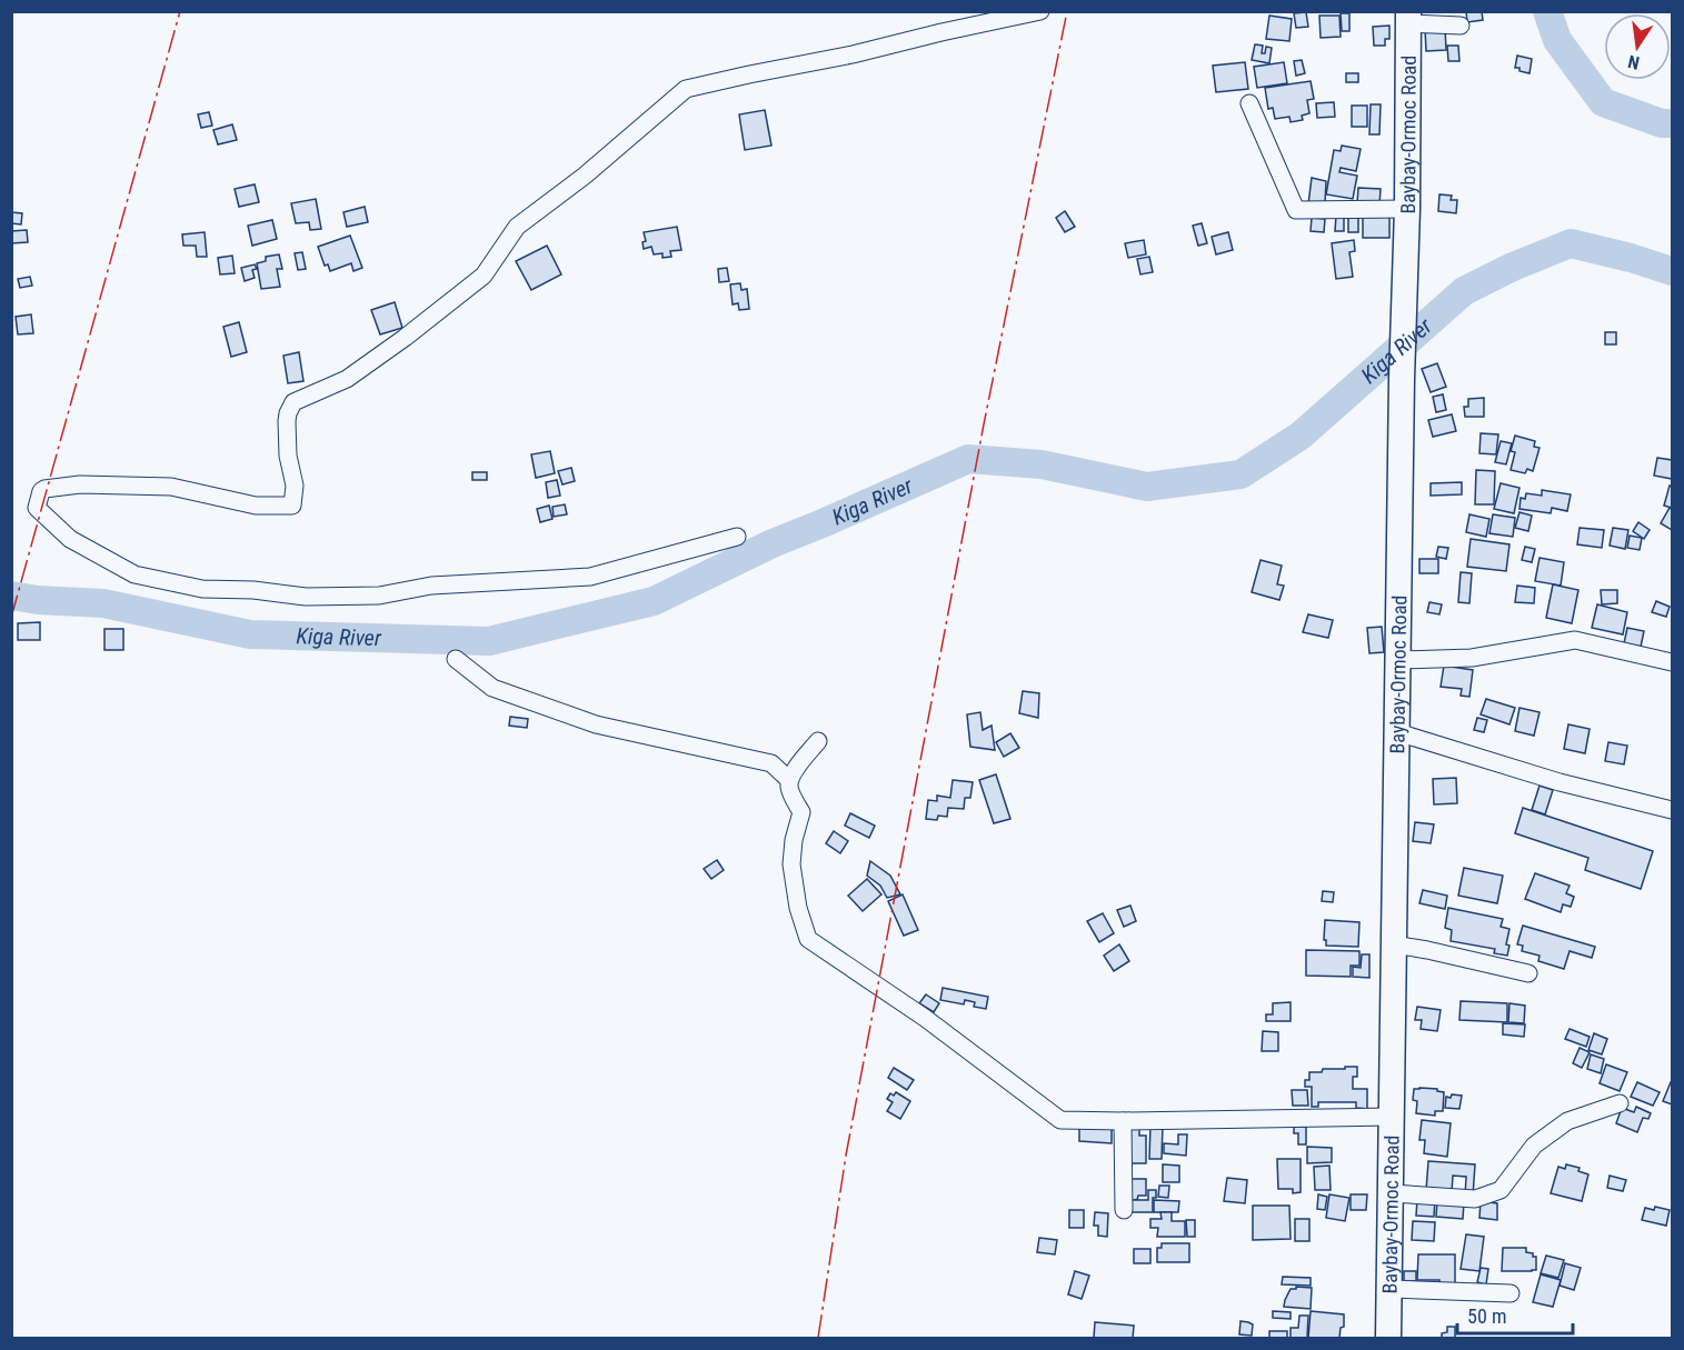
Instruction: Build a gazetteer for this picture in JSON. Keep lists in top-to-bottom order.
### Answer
{
  "streets": {
    "highway": ["Baybay-Ormoc Road"]
  },
  "water": ["Kiga River"],
  "scale_bar": "50 m",
  "north": "bottom"
}
